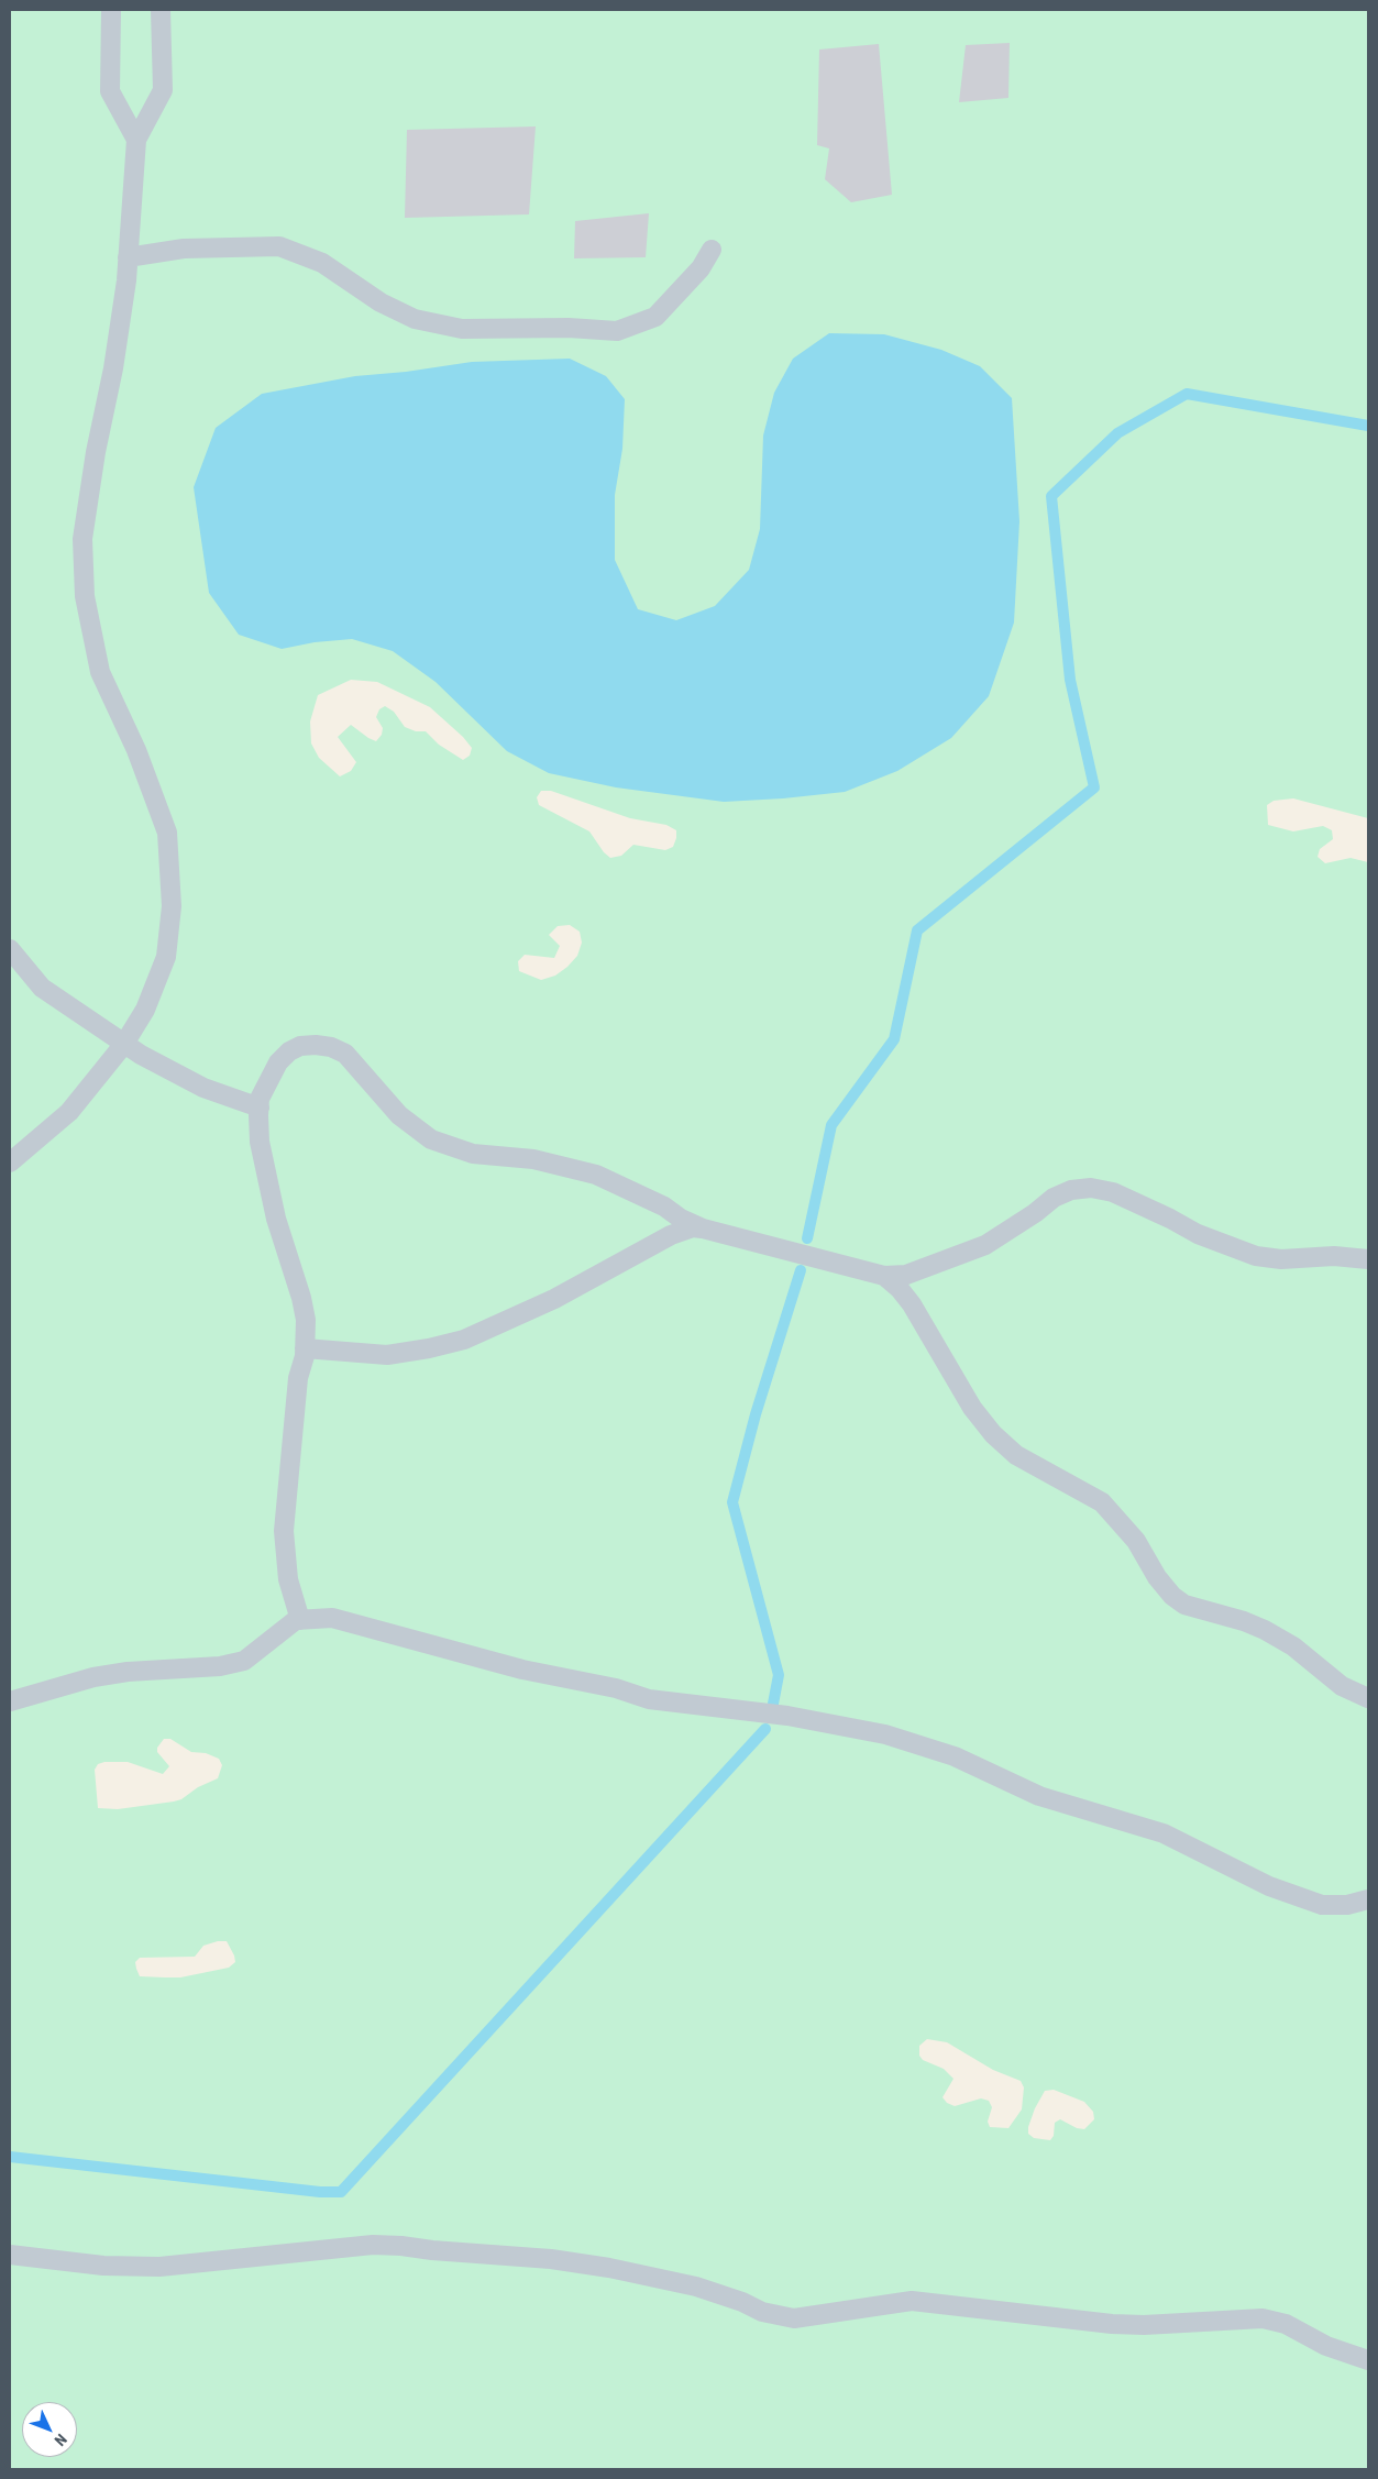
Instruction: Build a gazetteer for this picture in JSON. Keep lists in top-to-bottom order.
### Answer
{
  "north": "bottom right"
}
